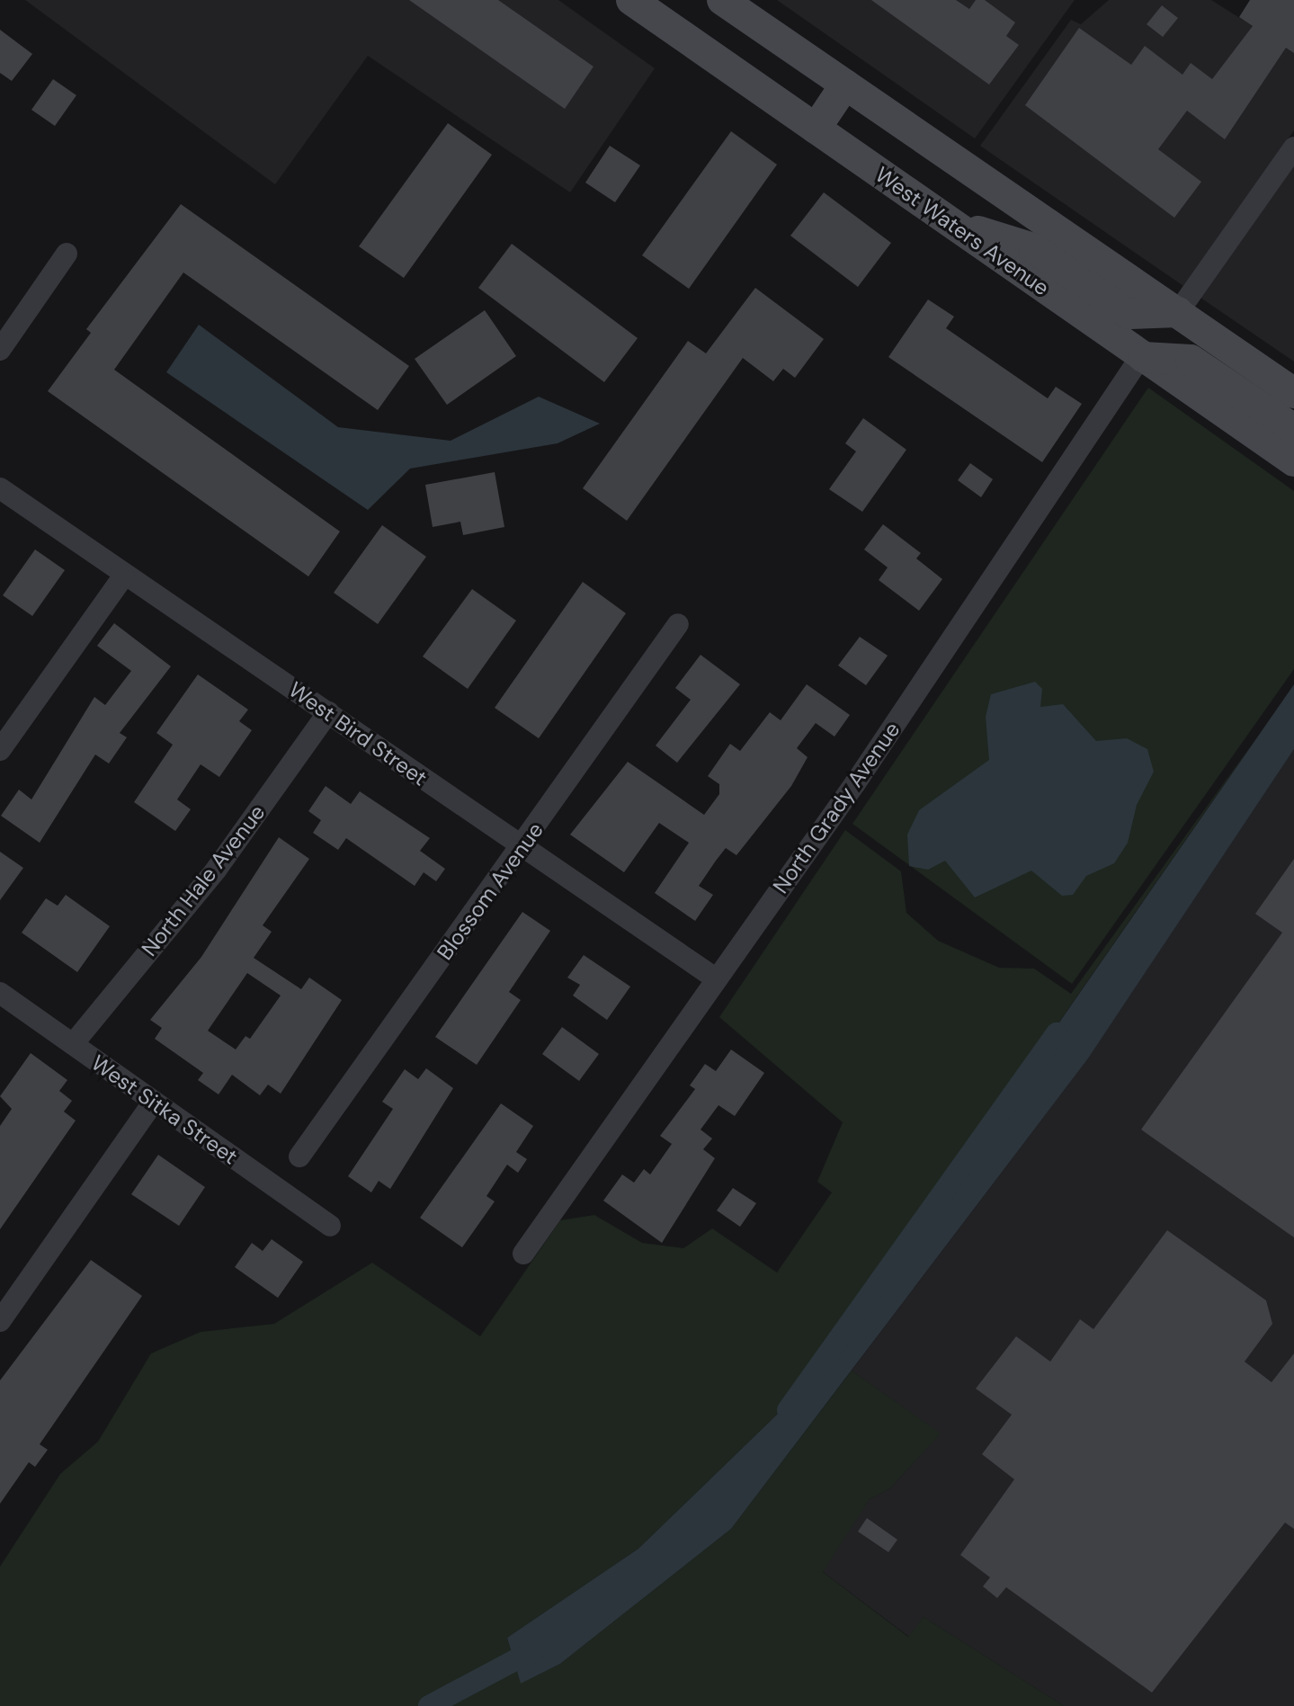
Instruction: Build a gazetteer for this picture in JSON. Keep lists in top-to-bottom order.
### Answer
{
  "streets": {
    "main road": ["West Waters Avenue"],
    "street": [
      "West Bird Street",
      "North Grady Avenue",
      "North Hale Avenue",
      "Blossom Avenue",
      "West Sitka Street"
    ]
  },
  "crossings": [
    ["West Waters Avenue", "North Grady Avenue"],
    ["West Bird Street", "North Grady Avenue"],
    ["West Bird Street", "North Hale Avenue"],
    ["West Bird Street", "Blossom Avenue"],
    ["North Hale Avenue", "West Sitka Street"]
  ]
}
